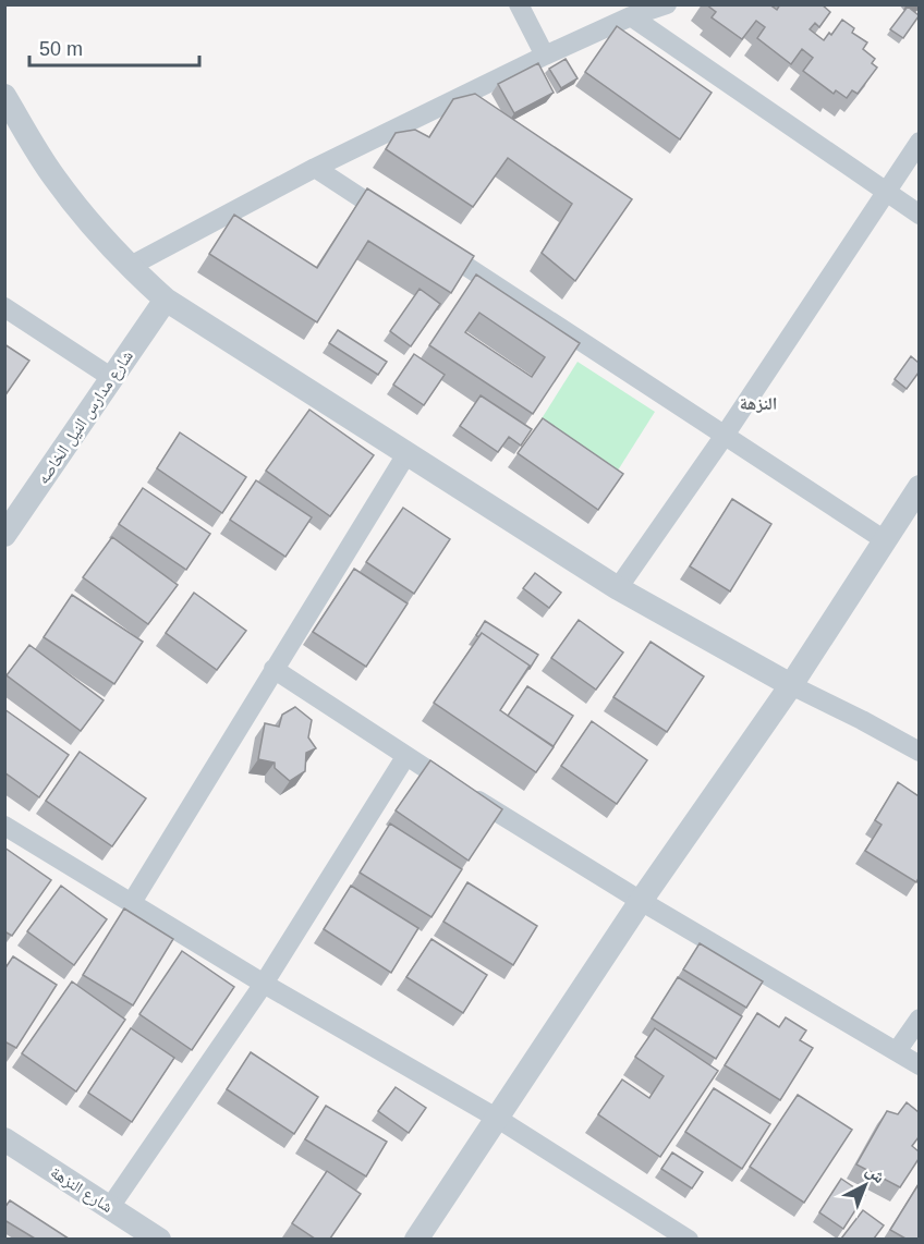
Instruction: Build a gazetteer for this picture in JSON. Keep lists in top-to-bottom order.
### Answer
{
  "streets": {
    "street": ["شارع مدارس النيل الخاصه", "شارع النزهة"]
  },
  "districts": ["النزهة"],
  "scale_bar": "50 m",
  "north": "top right"
}
